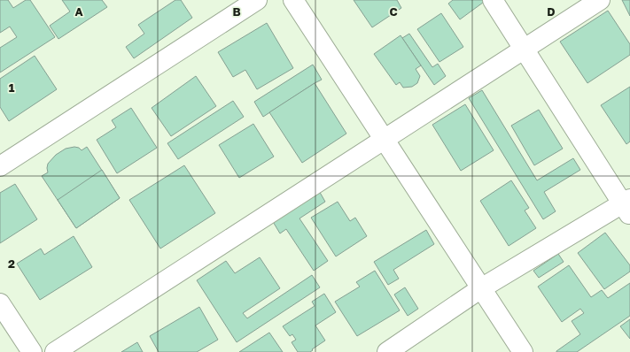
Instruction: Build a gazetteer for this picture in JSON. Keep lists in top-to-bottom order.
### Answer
{
  "grid": {
    "columns": [
      "A",
      "B",
      "C",
      "D"
    ],
    "rows": ["1", "2"]
  }
}
